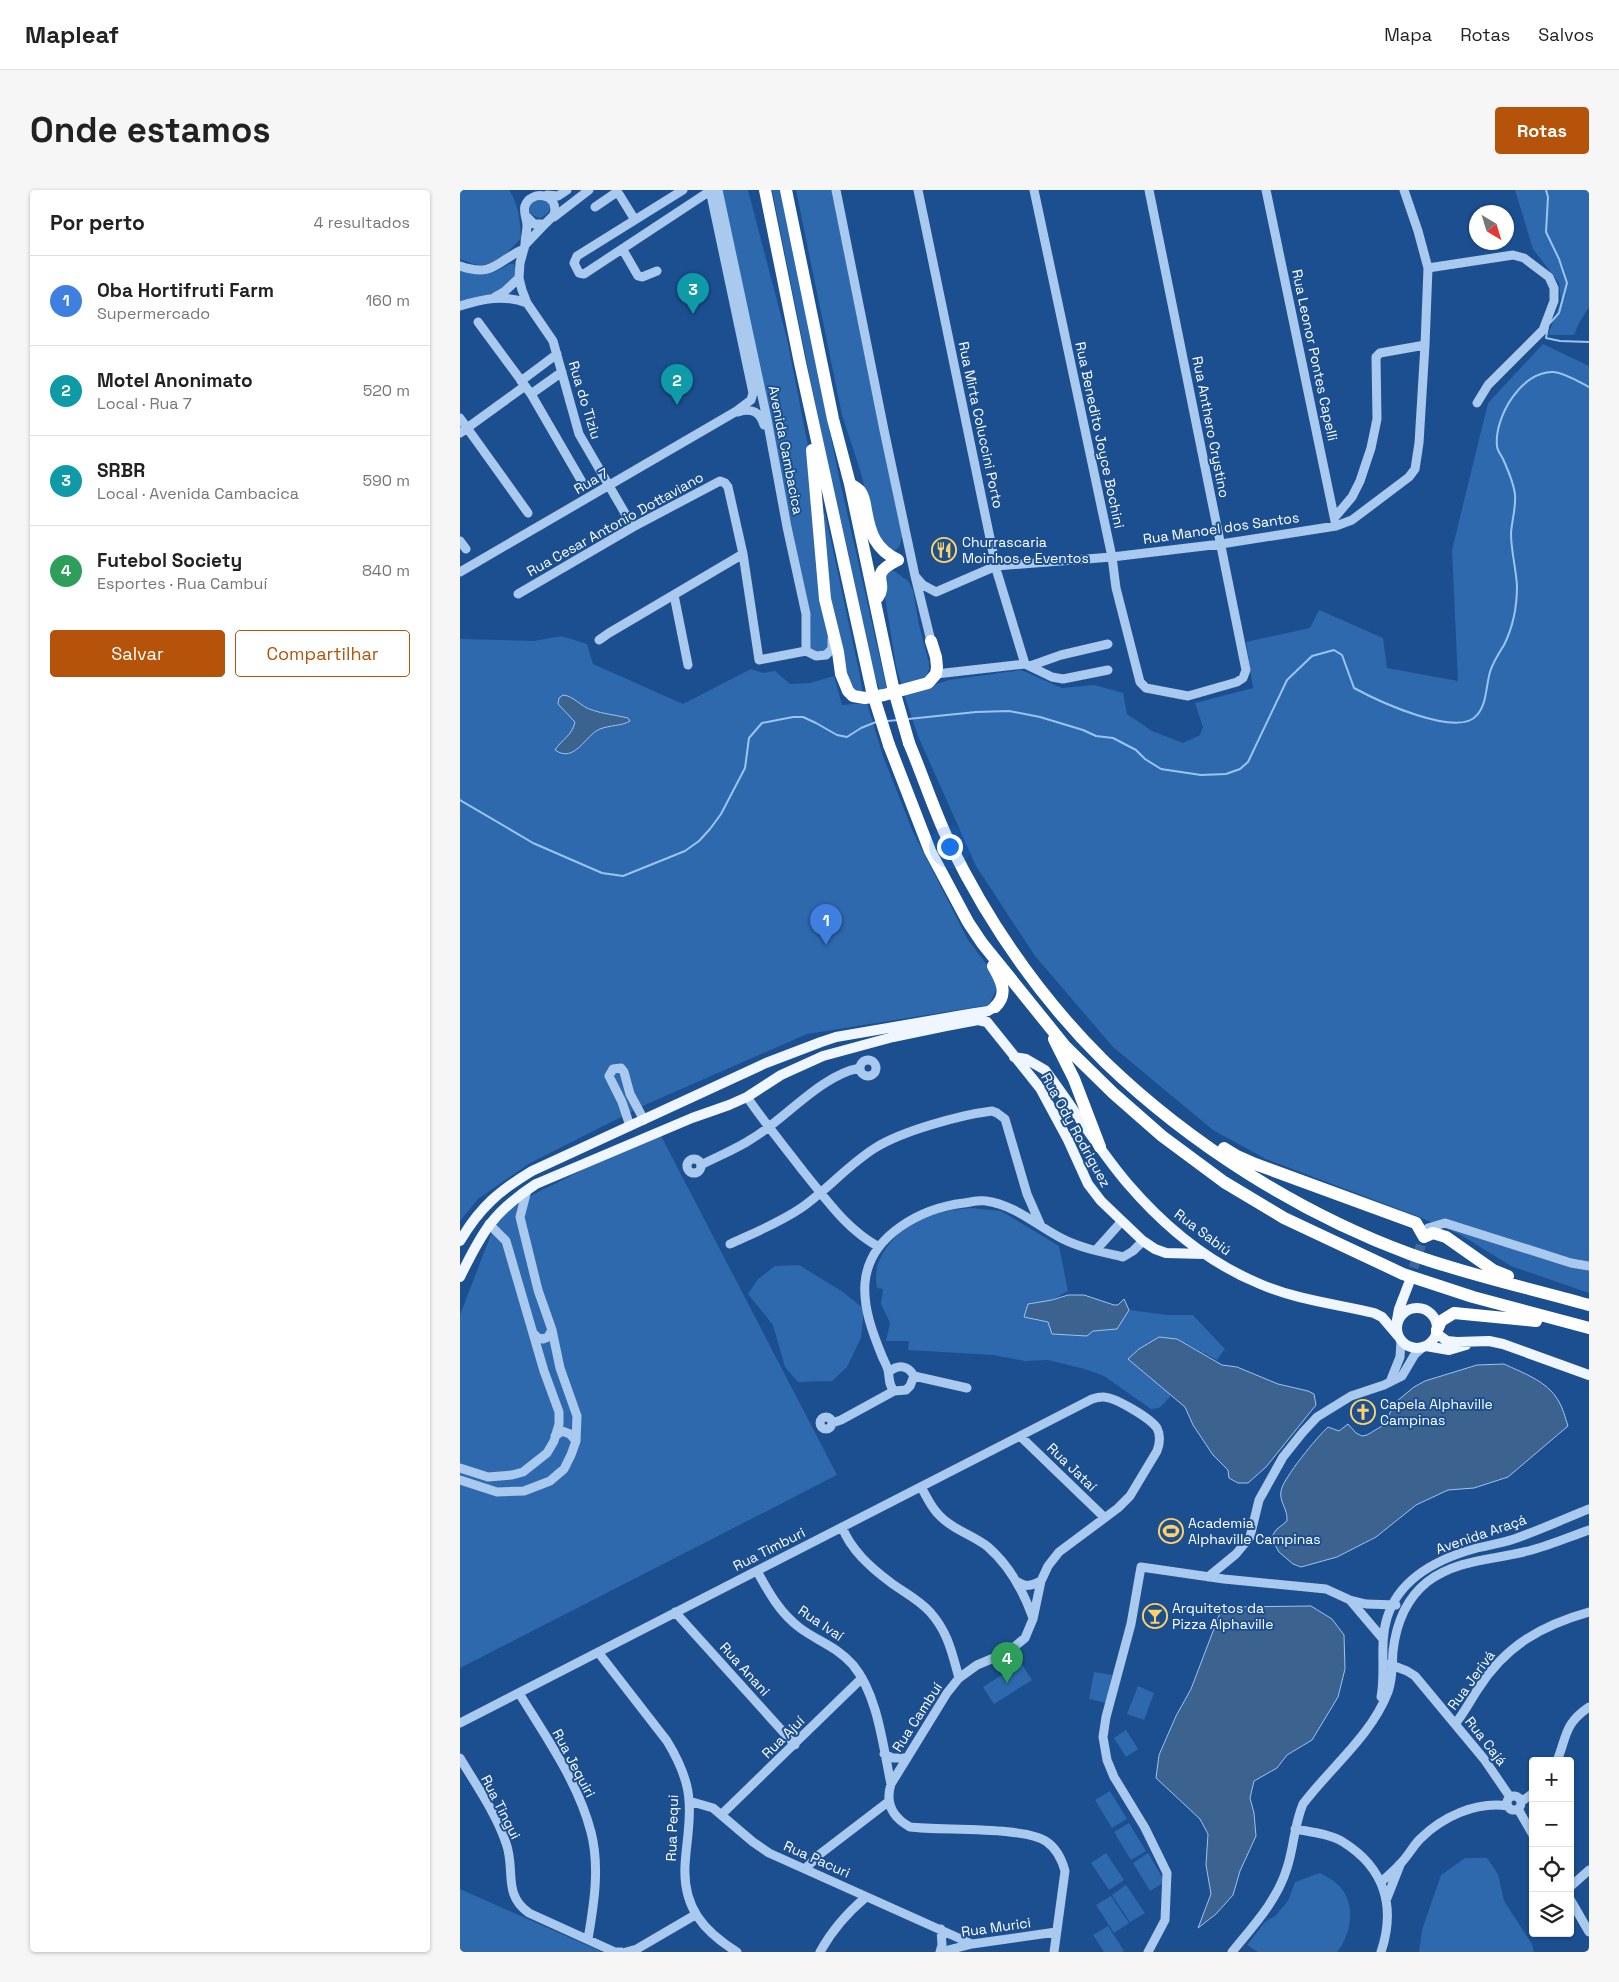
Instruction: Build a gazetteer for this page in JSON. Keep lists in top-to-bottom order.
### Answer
{
  "streets": {
    "main road": ["Rua Ody Rodriguez", "Rua Sabiú"],
    "street": [
      "Rua Leonor Pontes Capelli",
      "Rua do Tiziu",
      "Rua Mirta Coluccini Porto",
      "Rua Anthero Crystino",
      "Rua Benedito Joyce Bochini",
      "Avenida Cambacica",
      "Rua 7",
      "Rua Cesar Antonio Dottaviano",
      "Rua Manoel dos Santos",
      "Rua Jataí",
      "Avenida Araçá",
      "Rua Timburi",
      "Rua Ivaí",
      "Rua Anani",
      "Rua Jerivá",
      "Rua Cambuí",
      "Rua Ajuí",
      "Rua Cajá",
      "Rua Jequiri",
      "Rua Tingui",
      "Rua Pequi",
      "Rua Pacuri",
      "Rua Murici"
    ]
  },
  "crossings": [
    ["Rua Leonor Pontes Capelli", "Rua Manoel dos Santos"],
    ["Rua do Tiziu", "Rua 7"],
    ["Rua do Tiziu", "Rua Cesar Antonio Dottaviano"],
    ["Rua Mirta Coluccini Porto", "Rua Manoel dos Santos"],
    ["Rua Anthero Crystino", "Rua Benedito Joyce Bochini"],
    ["Rua Anthero Crystino", "Rua Manoel dos Santos"],
    ["Rua Benedito Joyce Bochini", "Rua Manoel dos Santos"],
    ["Avenida Cambacica", "Rua 7"],
    ["Avenida Cambacica", "Rua Cesar Antonio Dottaviano"],
    ["Rua Ody Rodriguez", "Rua Sabiú"],
    ["Rua Jataí", "Rua Timburi"],
    ["Rua Jataí", "Rua Cambuí"],
    ["Avenida Araçá", "Rua Cajá"],
    ["Rua Timburi", "Rua Ivaí"],
    ["Rua Timburi", "Rua Anani"],
    ["Rua Timburi", "Rua Cambuí"],
    ["Rua Timburi", "Rua Jequiri"],
    ["Rua Timburi", "Rua Pequi"],
    ["Rua Ivaí", "Rua Cambuí"],
    ["Rua Ivaí", "Rua Ajuí"],
    ["Rua Anani", "Rua Ajuí"],
    ["Rua Jerivá", "Rua Cajá"],
    ["Rua Ajuí", "Rua Pacuri"],
    ["Rua Jequiri", "Rua Tingui"],
    ["Rua Pequi", "Rua Pacuri"],
    ["Rua Pacuri", "Rua Murici"]
  ],
  "places": {
    "restaurant": ["Churrascaria Moinhos e Eventos"],
    "church": ["Capela Alphaville Campinas"],
    "sports": ["Academia Alphaville Campinas"],
    "bar": ["Arquitetos da Pizza Alphaville"]
  },
  "north": "bottom right",
  "page": {
    "header": "Mapleaf",
    "nav": ["Mapa", "Rotas", "Salvos"],
    "buttons": [
      "Rotas",
      ["Salvar", "Compartilhar"]
    ],
    "title": "Onde estamos",
    "heading": ["Por perto", "4 resultados"],
    "list": [
      {
        "mark": "1",
        "name": "Oba Hortifruti Farm",
        "note": "Supermercado",
        "value": "160 m"
      },
      {
        "mark": "2",
        "name": "Motel Anonimato",
        "note": "Local · Rua 7",
        "value": "520 m"
      },
      {
        "mark": "3",
        "name": "SRBR",
        "note": "Local · Avenida Cambacica",
        "value": "590 m"
      },
      {
        "mark": "4",
        "name": "Futebol Society",
        "note": "Esportes · Rua Cambuí",
        "value": "840 m"
      }
    ],
    "pins": [
      "3",
      "2",
      "1",
      "4"
    ],
    "map_buttons": ["+", "−"]
  }
}
